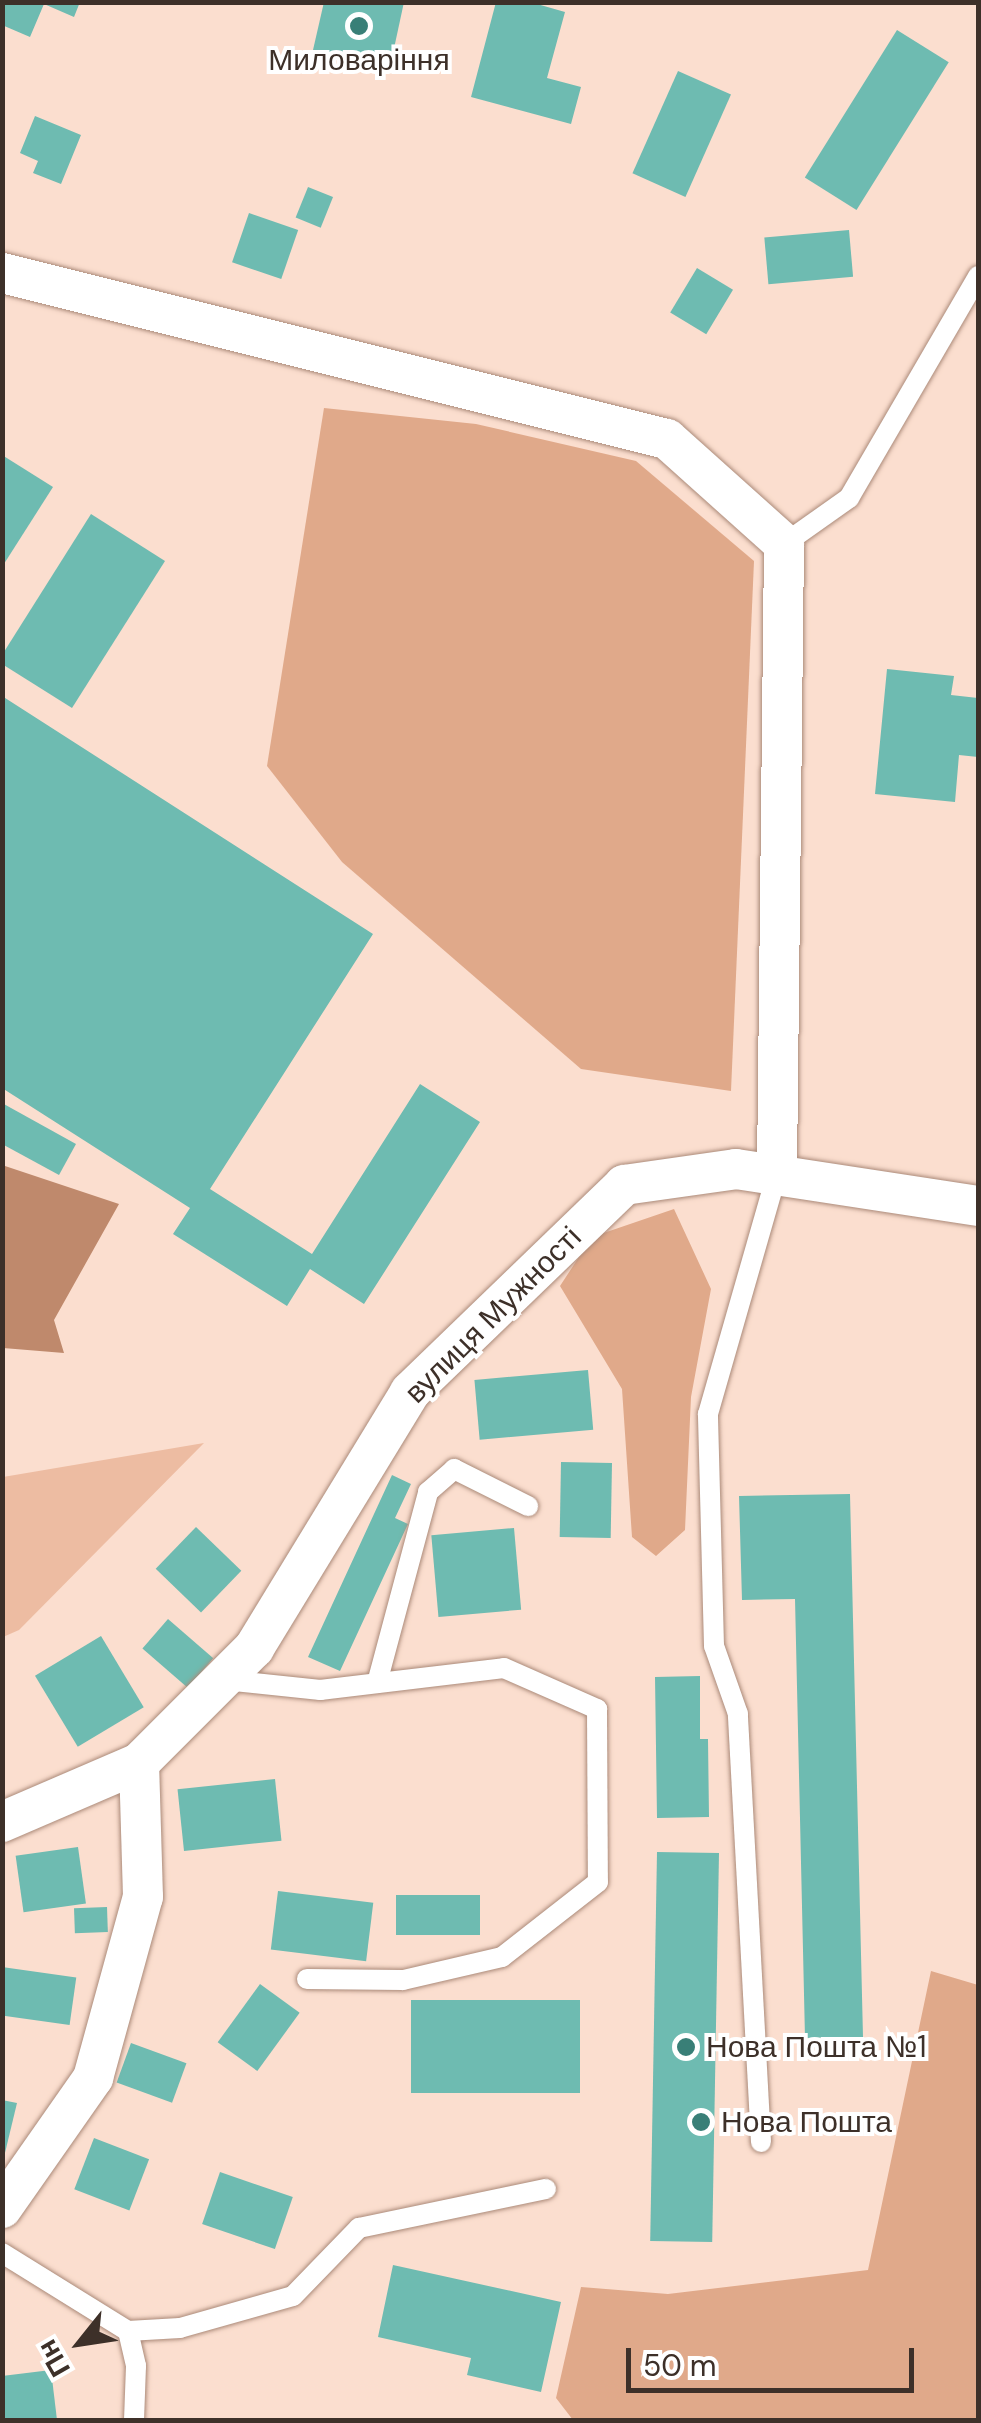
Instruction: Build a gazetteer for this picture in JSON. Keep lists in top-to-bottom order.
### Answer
{
  "streets": {
    "street": ["вулиця Мужності"]
  },
  "places": ["Миловаріння", "Нова Пошта №1", "Нова Пошта"],
  "scale_bar": "50 m",
  "north": "bottom left"
}
